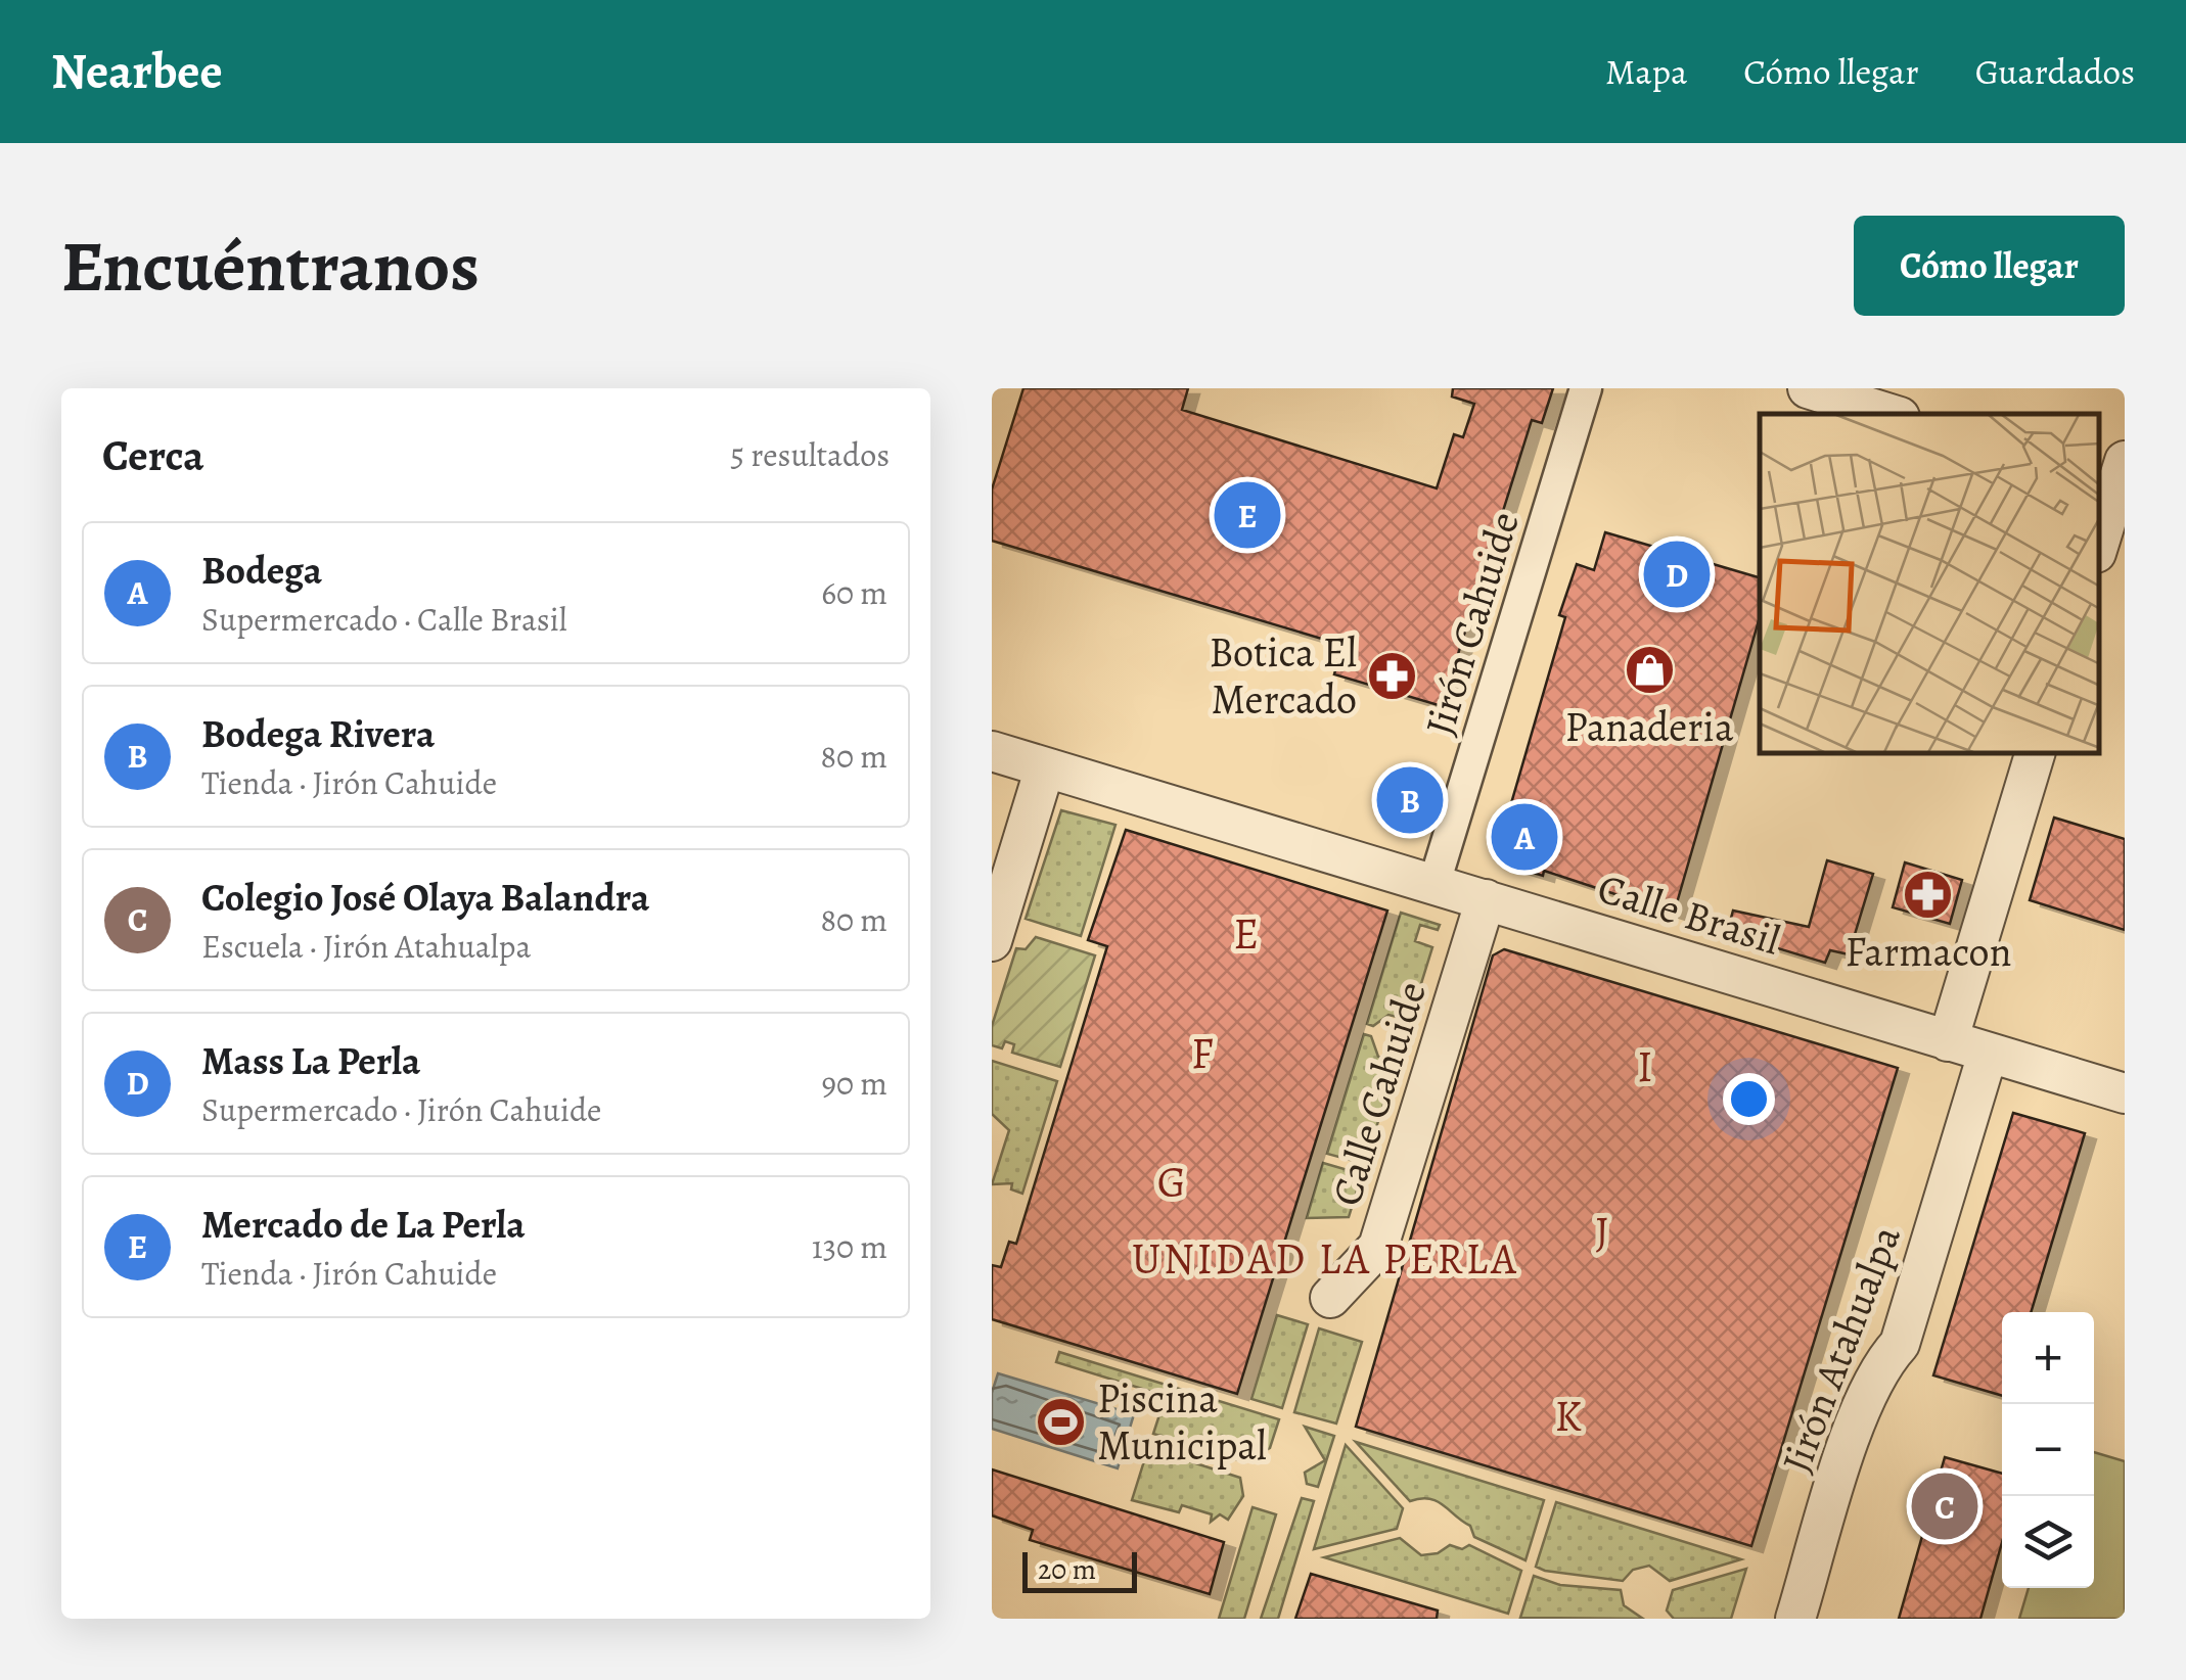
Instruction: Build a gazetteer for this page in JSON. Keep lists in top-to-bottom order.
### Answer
{
  "streets": {
    "street": [
      "Jirón Cahuide",
      "Calle Brasil",
      "Calle Cahuide",
      "Jirón Atahualpa"
    ]
  },
  "crossings": [
    ["Jirón Cahuide", "Calle Brasil"],
    ["Calle Brasil", "Calle Cahuide"],
    ["Calle Brasil", "Jirón Atahualpa"]
  ],
  "districts": [
    "E",
    "F",
    "I",
    "G",
    "J",
    "UNIDAD LA PERLA",
    "K"
  ],
  "places": {
    "shop": ["Panaderia"],
    "pharmacy": ["Botica El Mercado", "Farmacon"],
    "sports": ["Piscina Municipal"]
  },
  "scale_bar": "20 m",
  "page": {
    "header": "Nearbee",
    "nav": ["Mapa", "Cómo llegar", "Guardados"],
    "buttons": "Cómo llegar",
    "title": "Encuéntranos",
    "heading": ["Cerca", "5 resultados"],
    "pins": [
      "E",
      "D",
      "B",
      "A",
      "C"
    ],
    "list": [
      {
        "mark": "A",
        "name": "Bodega",
        "note": "Supermercado · Calle Brasil",
        "value": "60 m"
      },
      {
        "mark": "B",
        "name": "Bodega Rivera",
        "note": "Tienda · Jirón Cahuide",
        "value": "80 m"
      },
      {
        "mark": "C",
        "name": "Colegio José Olaya Balandra",
        "note": "Escuela · Jirón Atahualpa",
        "value": "80 m"
      },
      {
        "mark": "D",
        "name": "Mass La Perla",
        "note": "Supermercado · Jirón Cahuide",
        "value": "90 m"
      },
      {
        "mark": "E",
        "name": "Mercado de La Perla",
        "note": "Tienda · Jirón Cahuide",
        "value": "130 m"
      }
    ],
    "map_buttons": ["+", "−"],
    "scale": "20 m"
  }
}
